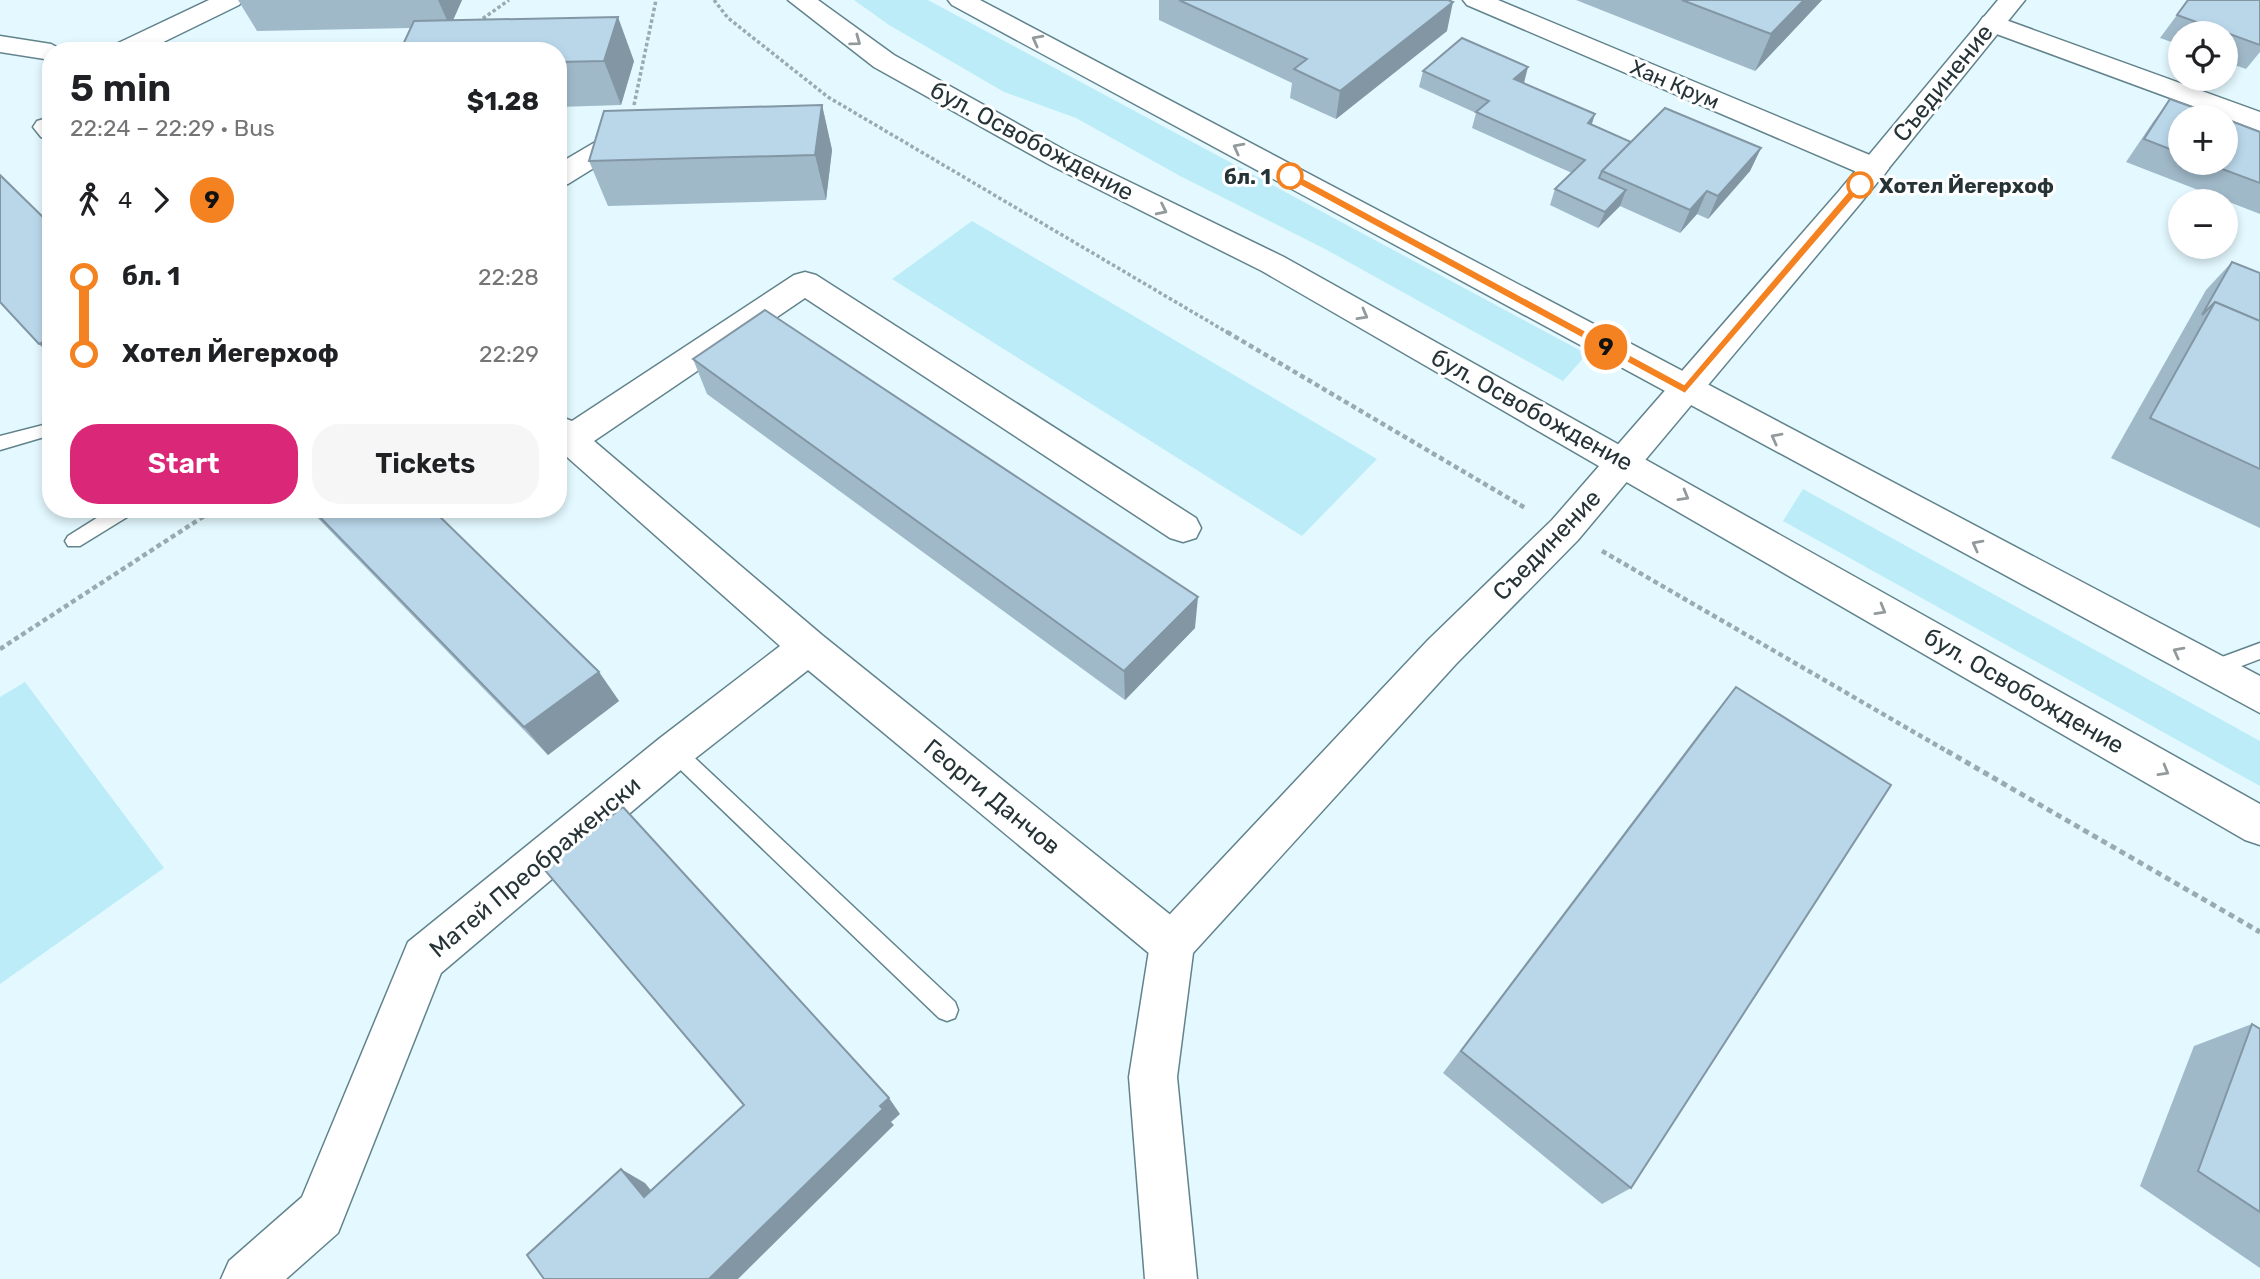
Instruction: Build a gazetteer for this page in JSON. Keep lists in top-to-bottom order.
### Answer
{
  "streets": {
    "street": [
      "Съединение",
      "Хан Крум",
      "бул. Освобождение",
      "Георги Данчов",
      "Матей Преображенски"
    ]
  },
  "crossings": [
    ["Съединение", "Хан Крум"],
    ["Съединение", "бул. Освобождение"],
    ["Съединение", "Георги Данчов"],
    ["Георги Данчов", "Матей Преображенски"]
  ],
  "places": ["бл. 1", "Хотел Йегерхоф"],
  "lines": ["bus line 9"],
  "page": {
    "on_map": "9",
    "map_buttons": ["+", "−"],
    "heading": ["5 min", "22:24 – 22:29 · Bus", "$1.28"],
    "legs": ["4", "9"],
    "list": [
      {
        "name": "бл. 1",
        "value": "22:28"
      },
      {
        "name": "Хотел Йегерхоф",
        "value": "22:29"
      }
    ],
    "buttons": ["Start", "Tickets"]
  }
}
